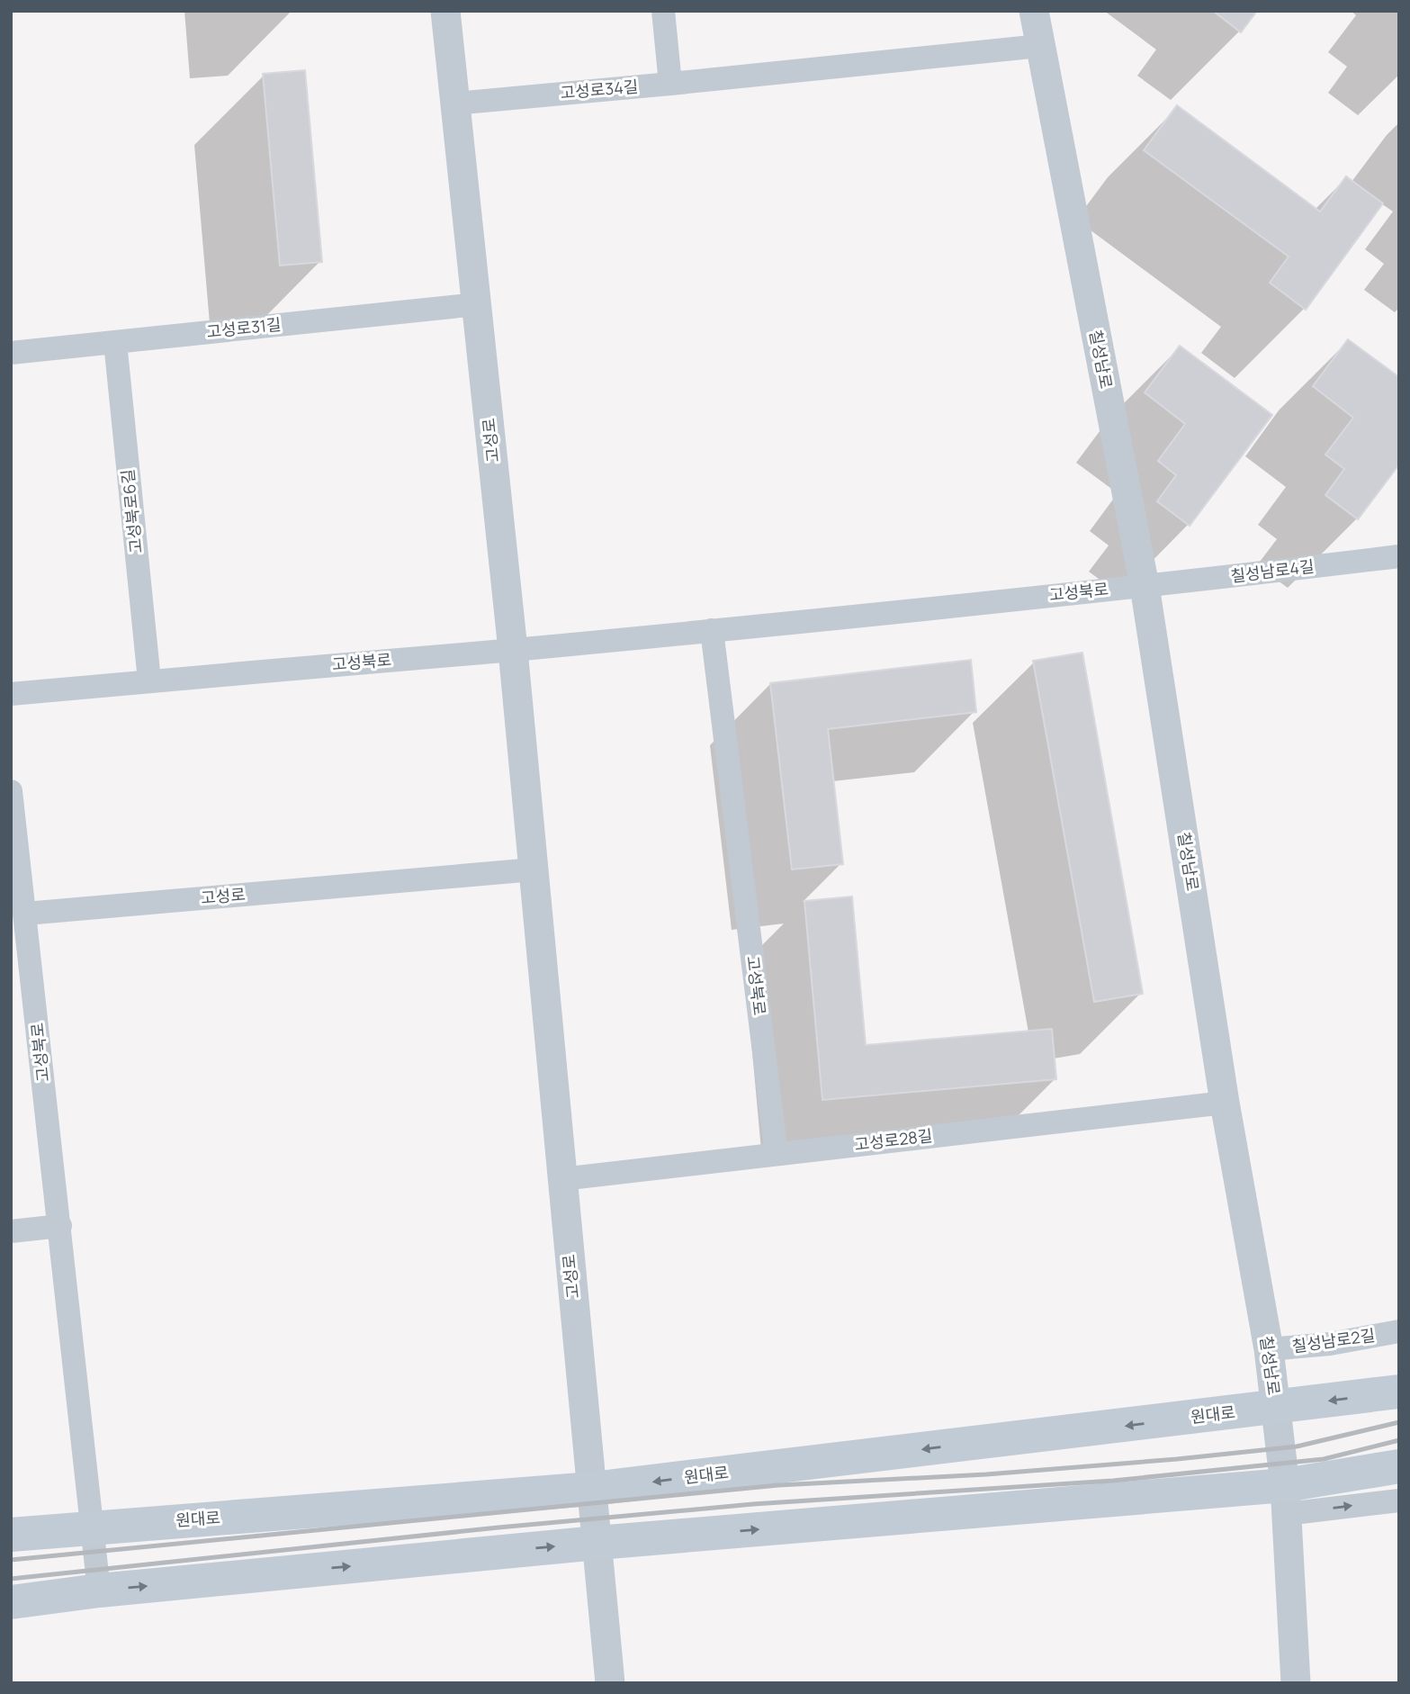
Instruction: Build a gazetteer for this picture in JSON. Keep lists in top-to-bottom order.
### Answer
{
  "streets": {
    "main road": ["원대로"],
    "street": [
      "고성로34길",
      "고성로31길",
      "칠성남로",
      "고성로",
      "고성북로6길",
      "칠성남로4길",
      "고성북로",
      "고성로28길",
      "칠성남로2길"
    ]
  },
  "crossings": [
    ["고성로34길", "고성로"],
    ["고성로31길", "고성로"],
    ["고성로31길", "고성북로6길"],
    ["칠성남로", "칠성남로4길"],
    ["칠성남로", "고성북로"],
    ["칠성남로", "고성로28길"],
    ["칠성남로", "칠성남로2길"],
    ["칠성남로", "원대로"],
    ["고성로", "고성북로"],
    ["고성로", "고성로28길"],
    ["고성로", "원대로"],
    ["고성북로6길", "고성북로"],
    ["칠성남로4길", "고성북로"],
    ["고성북로", "고성로28길"],
    ["고성북로", "원대로"]
  ]
}
